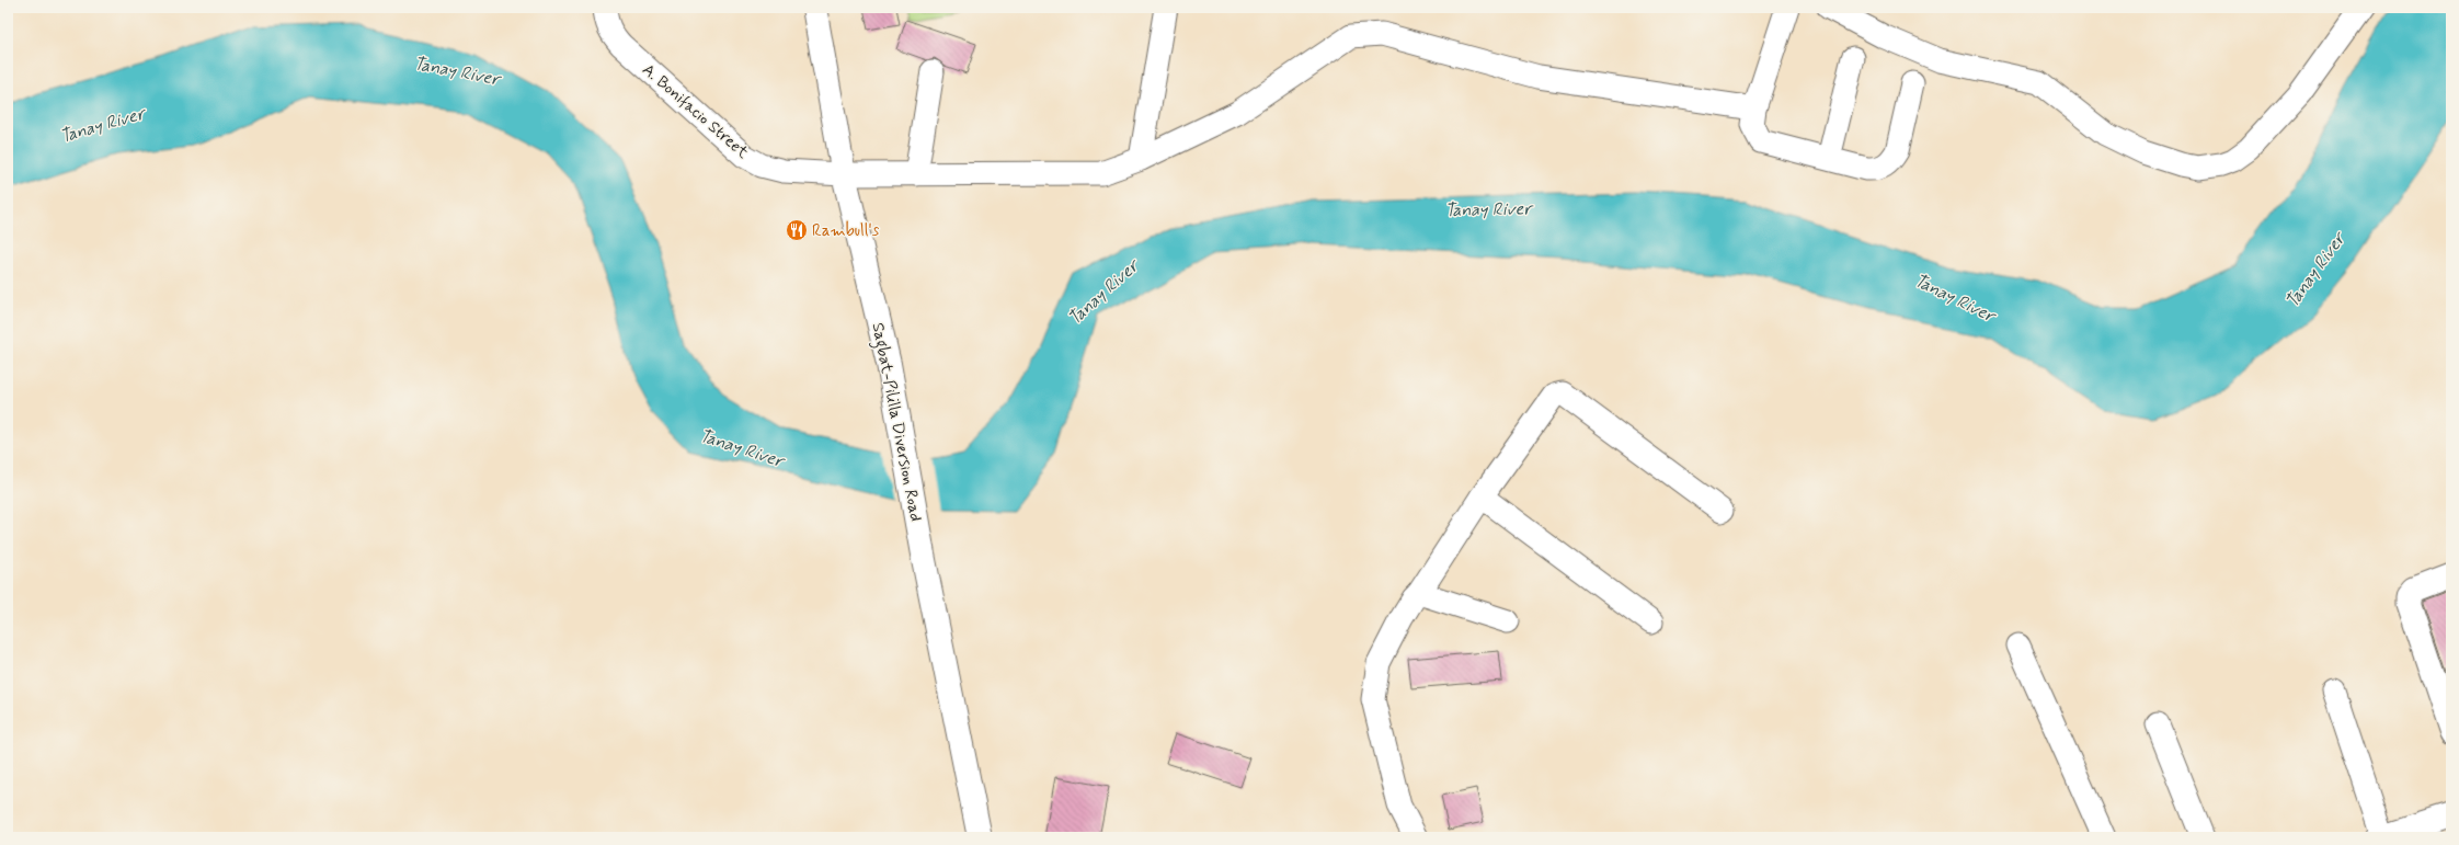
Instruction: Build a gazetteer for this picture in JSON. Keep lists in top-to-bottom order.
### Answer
{
  "streets": {
    "main road": ["Sagbat-Pililla Diversion Road"],
    "street": ["A. Bonifacio Street"]
  },
  "crossings": [
    ["A. Bonifacio Street", "Sagbat-Pililla Diversion Road"]
  ],
  "water": ["Tanay River"],
  "places": {
    "restaurant": ["Rambull's"]
  }
}
